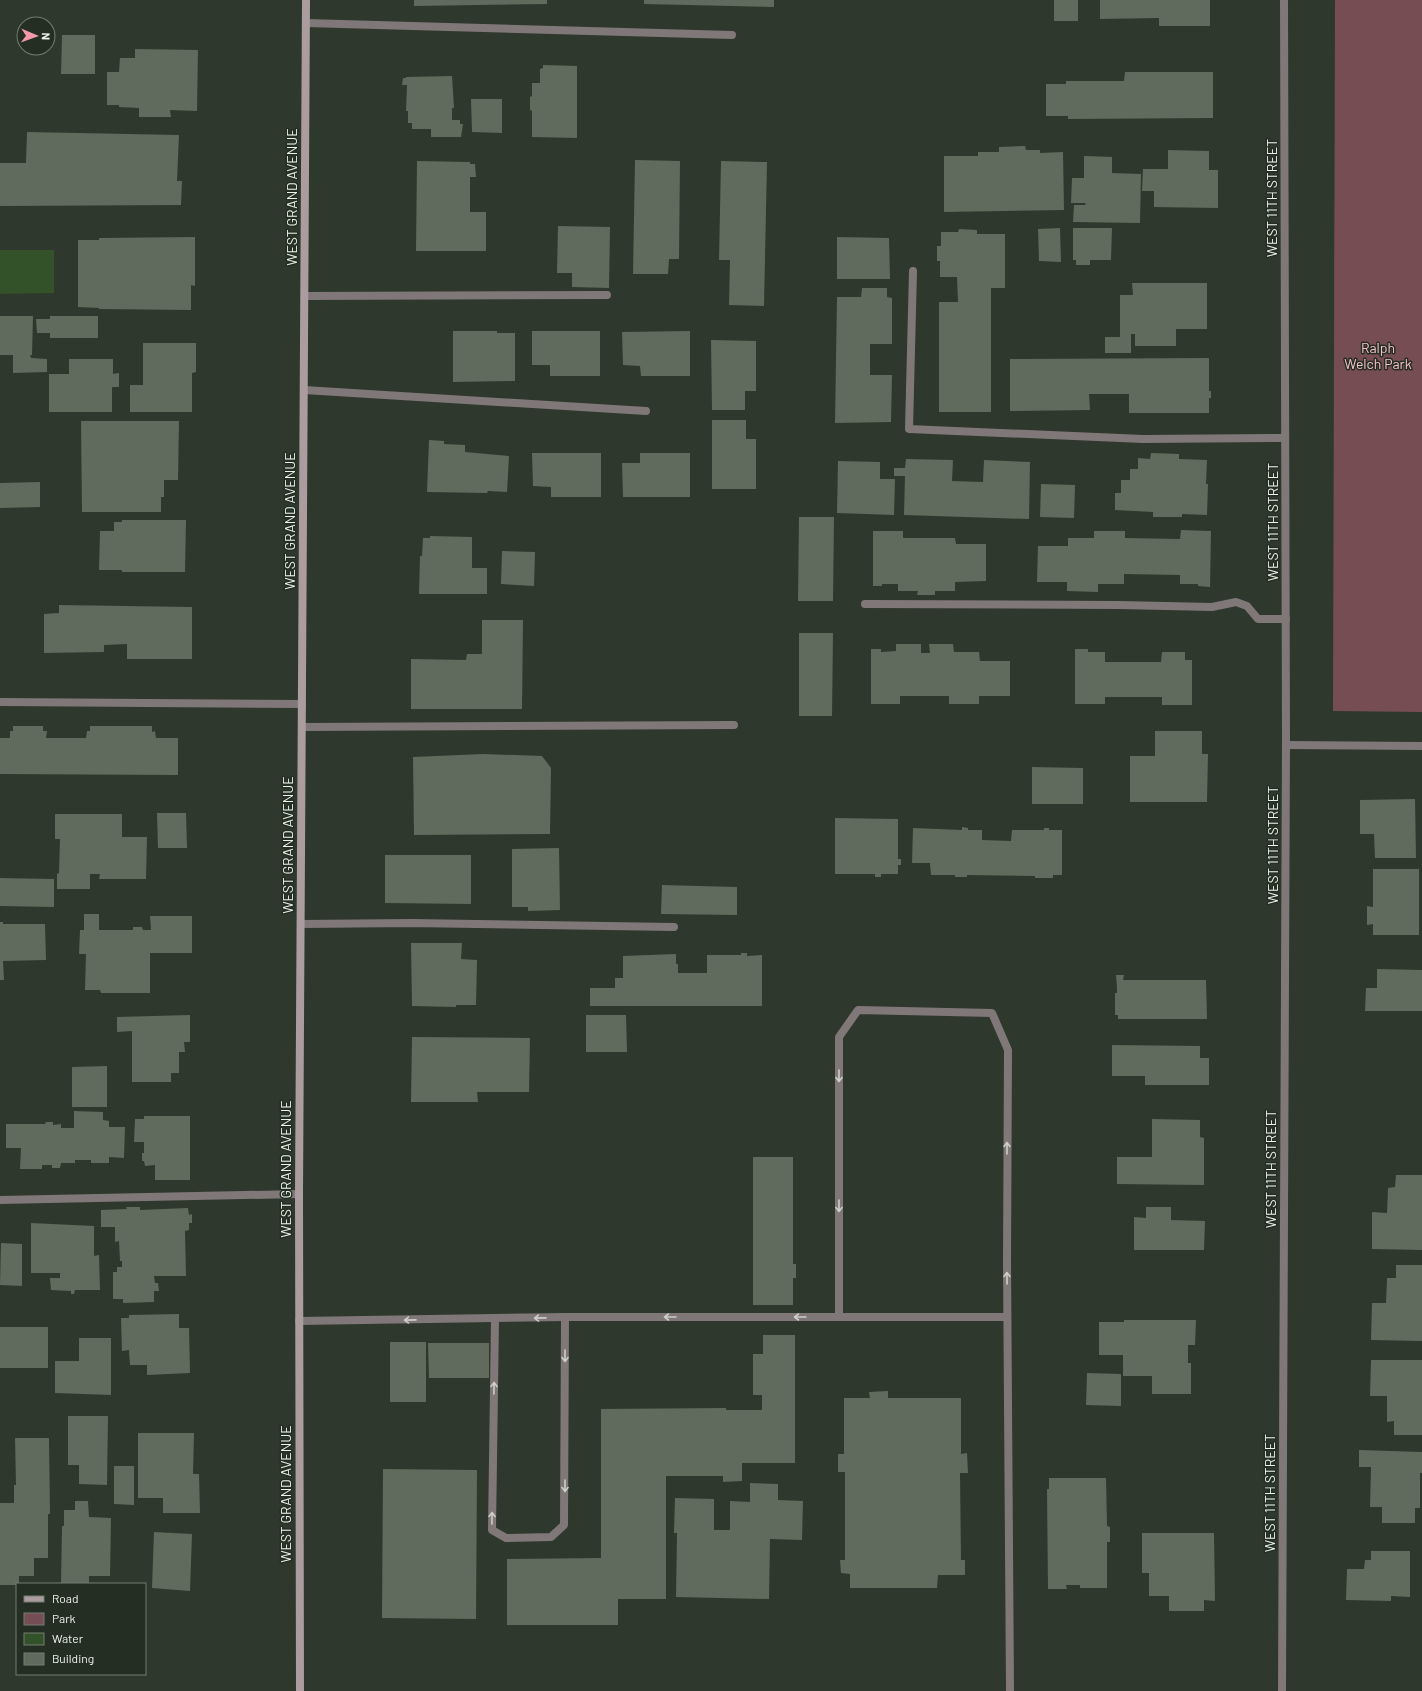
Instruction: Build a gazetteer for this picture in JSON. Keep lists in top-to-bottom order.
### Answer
{
  "streets": {
    "street": ["WEST GRAND AVENUE", "WEST 11TH STREET"]
  },
  "parks": ["Ralph Welch Park"],
  "legend": [
    "Road",
    "Park",
    "Water",
    "Building"
  ],
  "north": "right"
}
